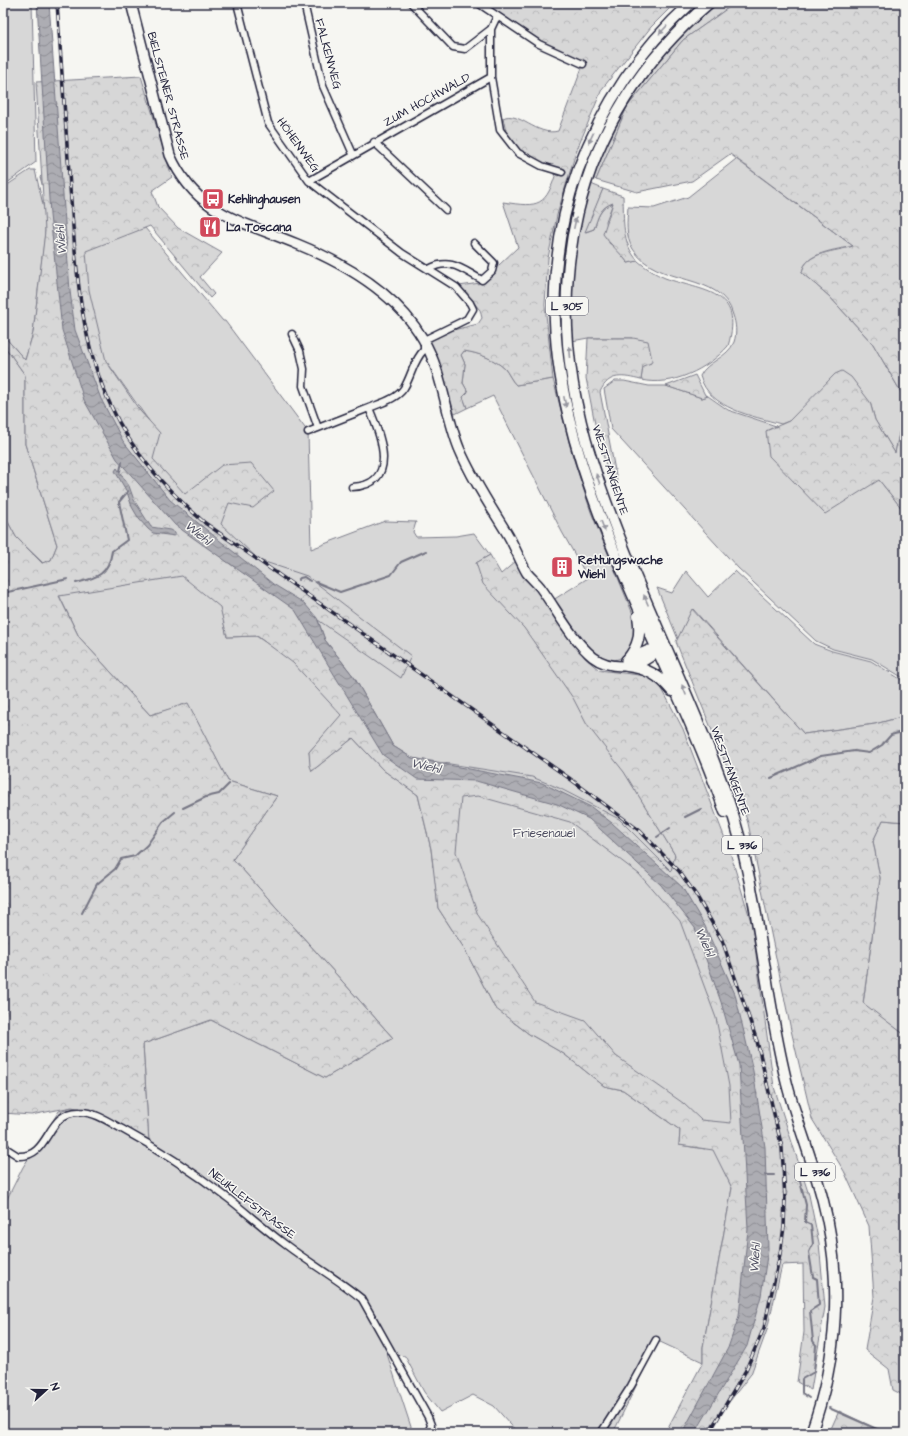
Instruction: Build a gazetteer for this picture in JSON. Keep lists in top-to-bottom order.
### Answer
{
  "streets": {
    "main road": [
      "BIELSTEINER STRASSE",
      "L 305",
      "WESTTANGENTE",
      "L 336"
    ],
    "street": [
      "FALKENWEG",
      "ZUM HOCHWALD",
      "HÖHENWEG",
      "NEUKLEFSTRASSE"
    ]
  },
  "crossings": [
    ["FALKENWEG", "ZUM HOCHWALD"],
    ["BIELSTEINER STRASSE", "HÖHENWEG"],
    ["BIELSTEINER STRASSE", "L 305"],
    ["BIELSTEINER STRASSE", "L 336"],
    ["ZUM HOCHWALD", "HÖHENWEG"],
    ["L 305", "WESTTANGENTE"],
    ["L 305", "L 336"],
    ["WESTTANGENTE", "L 336"]
  ],
  "water": ["Wiehl"],
  "parks": ["Friesenauel"],
  "places": {
    "bus stop": ["Kehlinghausen"],
    "restaurant": ["La Toscana"],
    "building": ["Rettungswache Wiehl"]
  },
  "north": "right"
}
